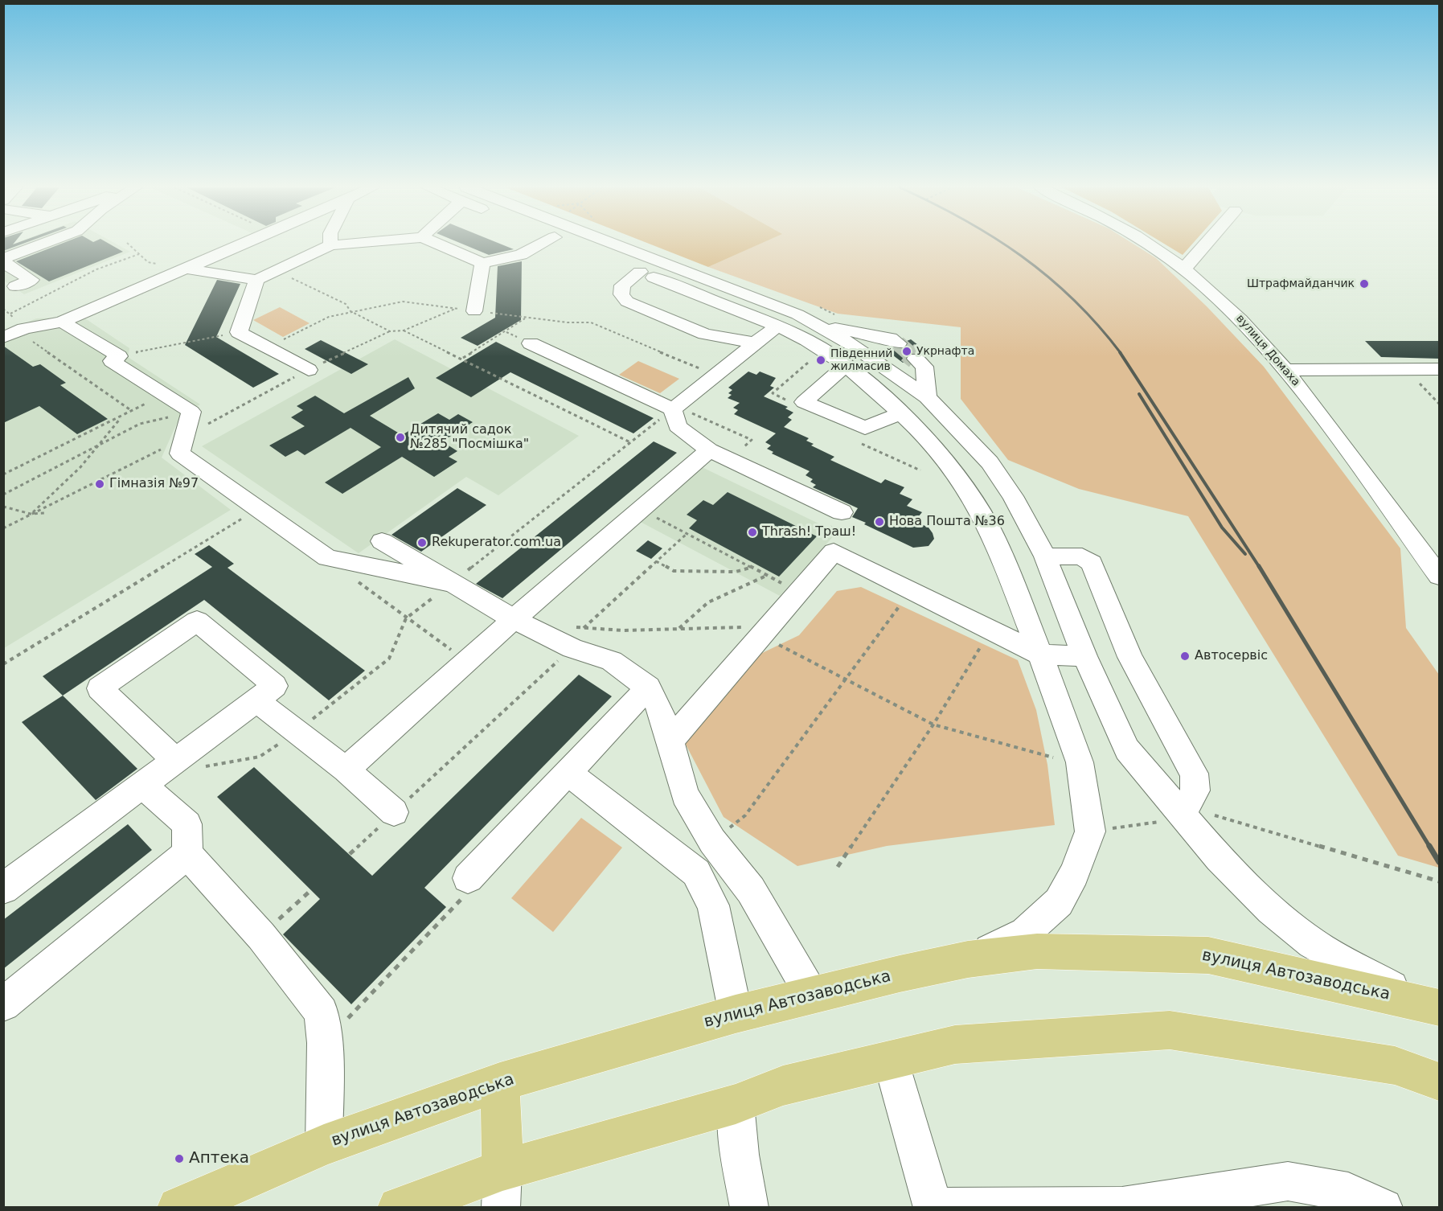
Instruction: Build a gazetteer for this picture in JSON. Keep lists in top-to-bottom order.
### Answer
{
  "streets": {
    "main road": ["вулиця Автозаводська"],
    "street": ["вулиця Домаха"]
  },
  "places": [
    "Штрафмайданчик",
    "Укрнафта",
    "Південний жилмасив",
    "Дитячий садок №285 \"Посмішка\"",
    "Гімназія №97",
    "Нова Пошта №36",
    "Thrash! Траш!",
    "Rekuperator.com.ua",
    "Автосервіс",
    "Аптека"
  ]
}
